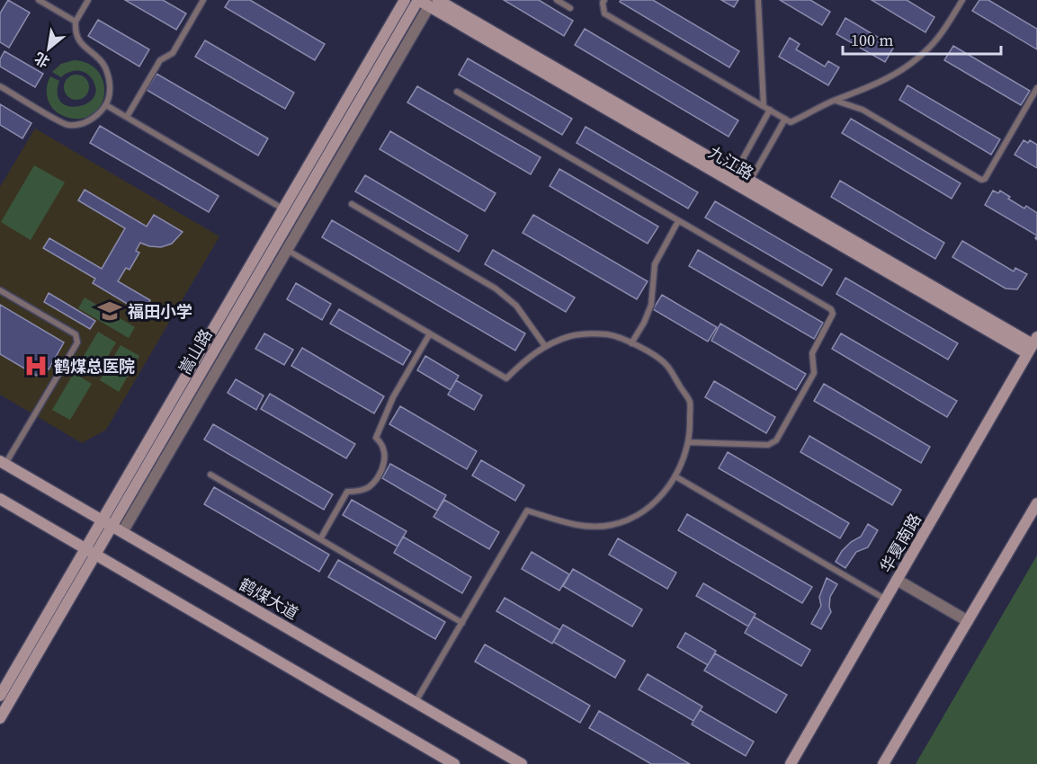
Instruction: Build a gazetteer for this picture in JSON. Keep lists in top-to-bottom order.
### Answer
{
  "streets": {
    "street": [
      "九江路",
      "嵩山路",
      "华夏南路",
      "鹤煤大道"
    ]
  },
  "crossings": [
    ["九江路", "嵩山路"],
    ["九江路", "华夏南路"],
    ["嵩山路", "鹤煤大道"]
  ],
  "places": {
    "school or university": ["福田小学"],
    "hospital": ["鹤煤总医院"]
  },
  "scale_bar": "100 m",
  "north": "bottom left"
}
